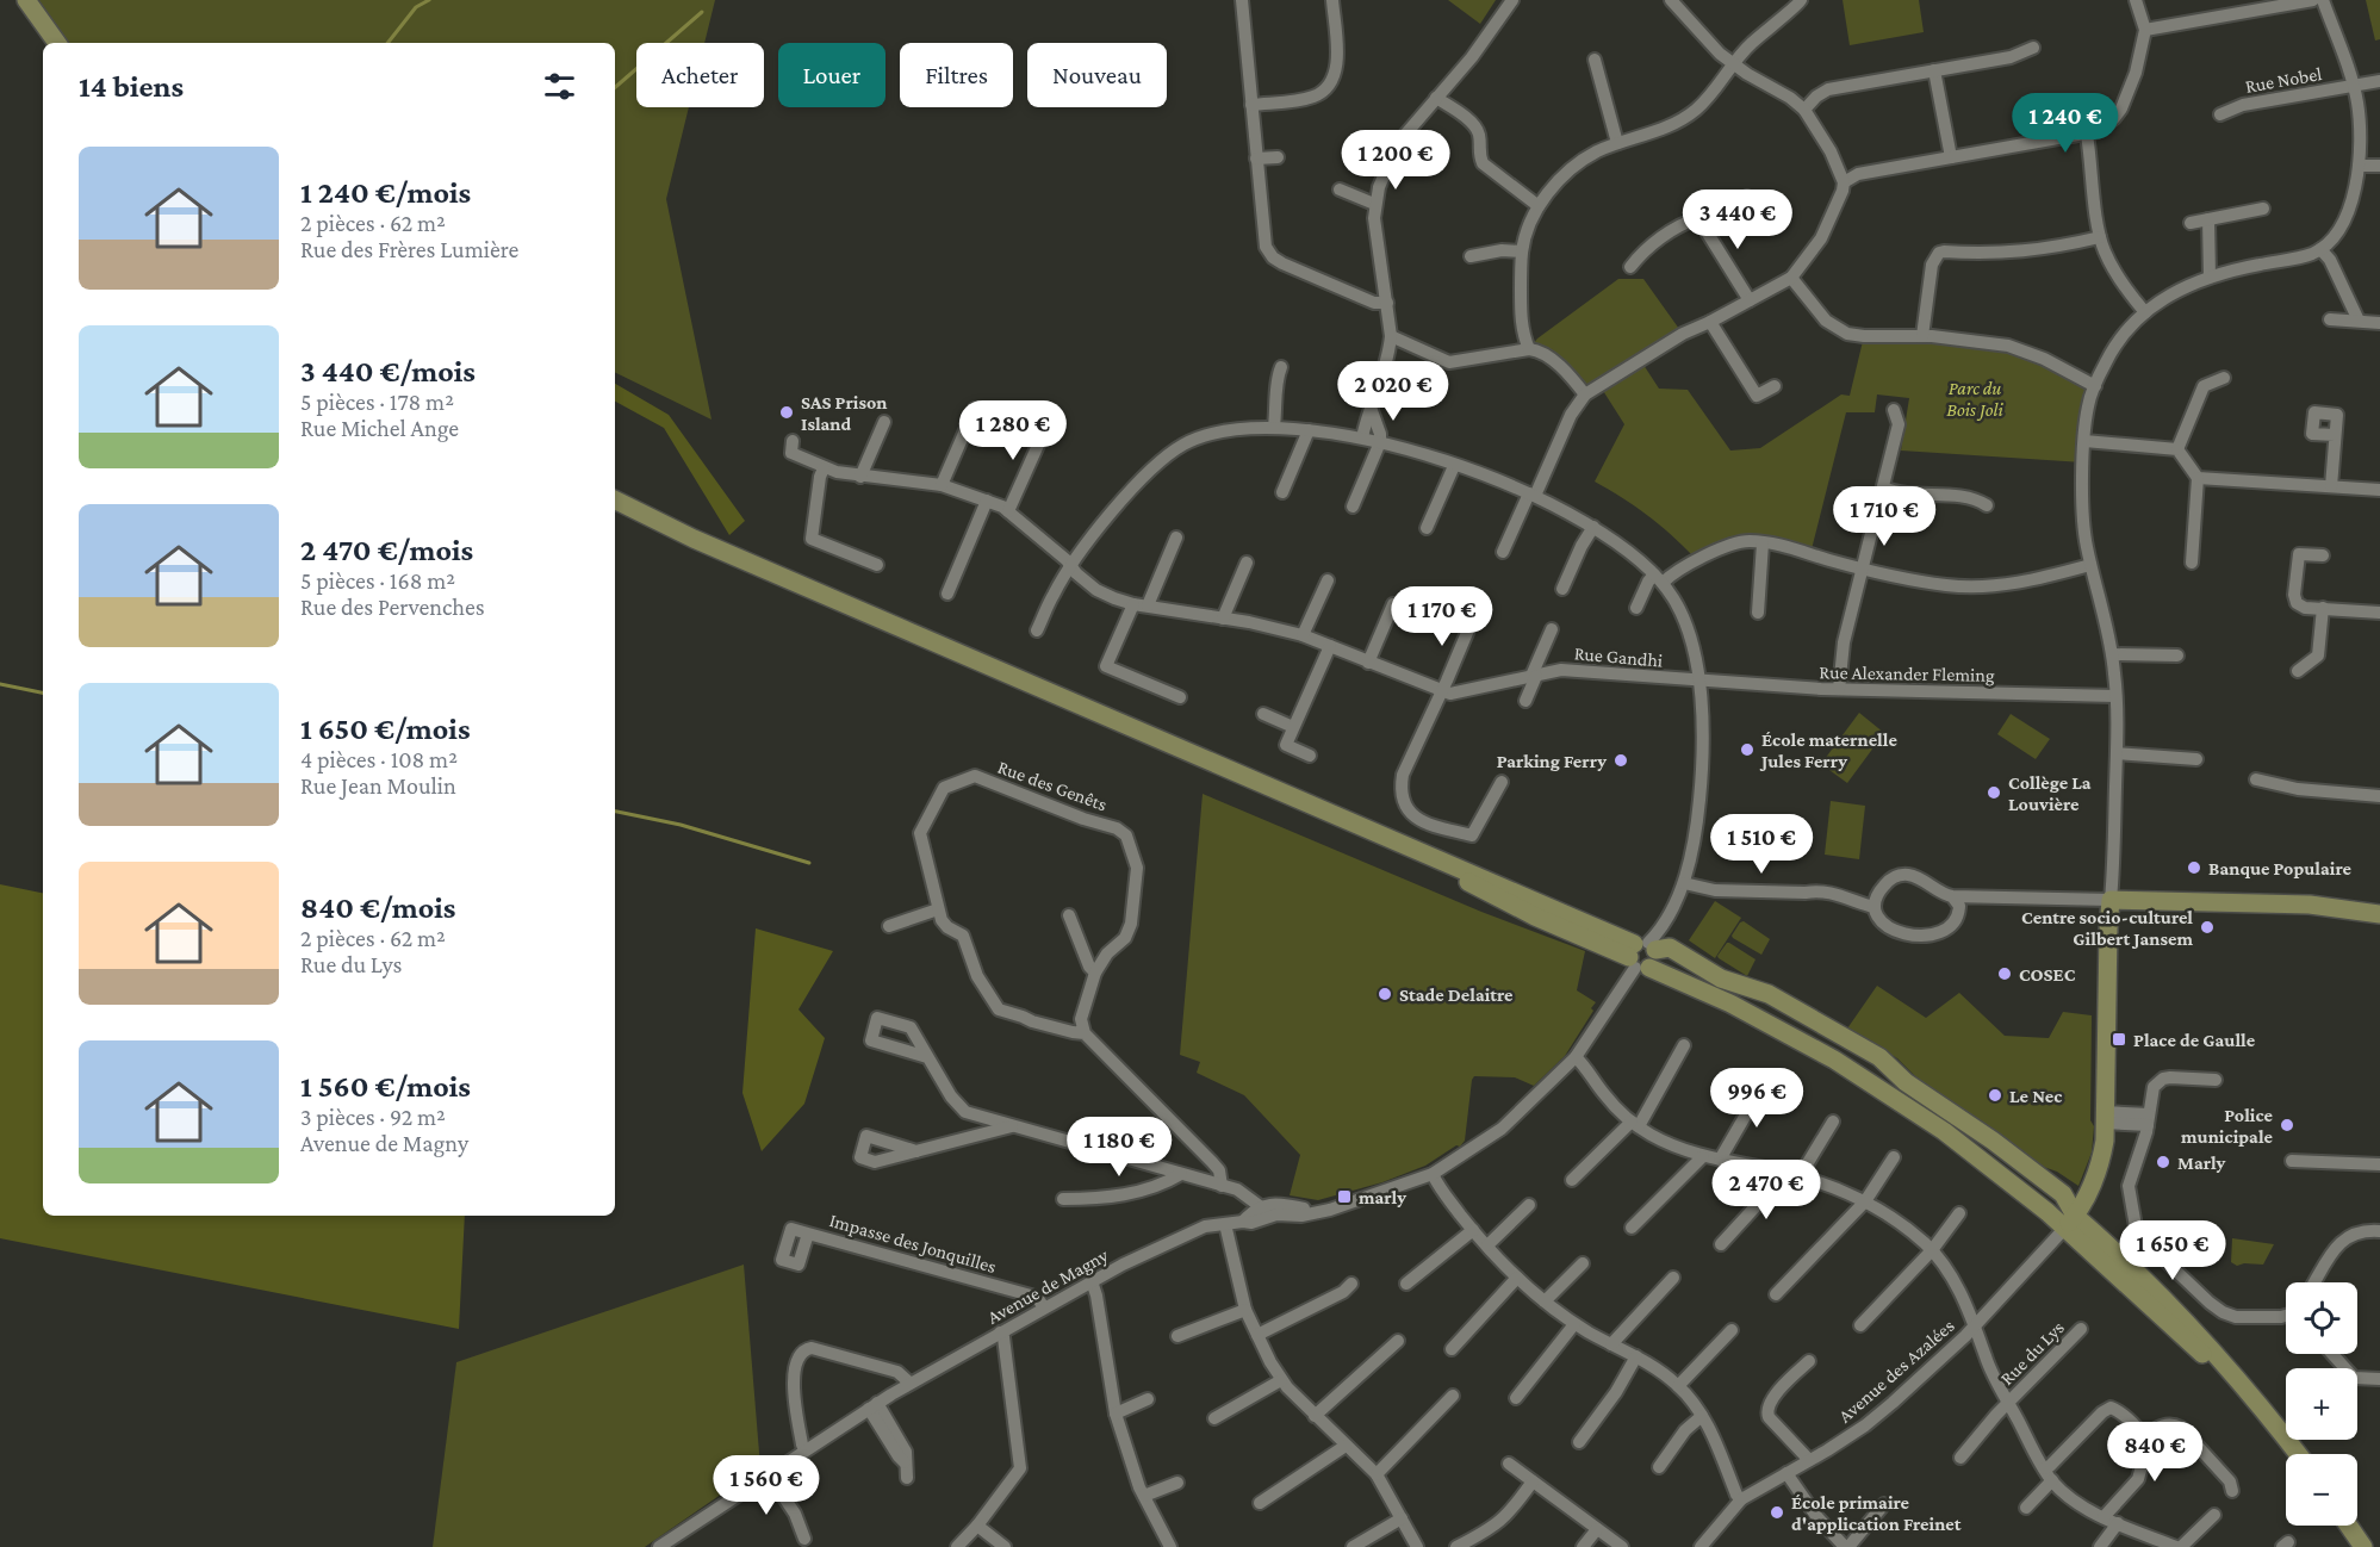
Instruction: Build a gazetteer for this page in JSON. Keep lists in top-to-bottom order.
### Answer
{
  "streets": {
    "street": [
      "Rue Nobel",
      "Rue Gandhi",
      "Rue Alexander Fleming",
      "Rue des Genêts",
      "Impasse des Jonquilles",
      "Avenue de Magny",
      "Rue du Lys",
      "Avenue des Azalées"
    ]
  },
  "crossings": [
    ["Rue Gandhi", "Rue Alexander Fleming"],
    ["Rue Gandhi", "Avenue de Magny"],
    ["Rue Alexander Fleming", "Avenue de Magny"],
    ["Impasse des Jonquilles", "Avenue de Magny"],
    ["Avenue de Magny", "Rue du Lys"],
    ["Rue du Lys", "Avenue des Azalées"]
  ],
  "parks": ["Parc du Bois Joli"],
  "places": {
    "other": [
      "SAS Prison Island",
      "École maternelle Jules Ferry",
      "Parking Ferry",
      "Collège La Louvière",
      "Banque Populaire",
      "Centre socio-culturel Gilbert Jansem",
      "COSEC",
      "Stade Delaitre",
      "Le Nec",
      "Police municipale",
      "Marly",
      "École primaire d'application Freinet"
    ],
    "transit": ["Place de Gaulle", "marly"]
  },
  "page": {
    "chip": [
      "Acheter",
      "Louer",
      "Filtres",
      "Nouveau"
    ],
    "heading": "14 biens",
    "price": [
      "1 240 €",
      "1 200 €",
      "3 440 €",
      "2 020 €",
      "1 280 €",
      "1 710 €",
      "1 170 €",
      "1 510 €",
      "996 €",
      "1 180 €",
      "2 470 €",
      "1 650 €",
      "840 €",
      "1 560 €"
    ],
    "list": [
      {
        "name": "1 240 €/mois",
        "note": "2 pièces · 62 m² · Rue des Frères Lumière"
      },
      {
        "name": "3 440 €/mois",
        "note": "5 pièces · 178 m² · Rue Michel Ange"
      },
      {
        "name": "2 470 €/mois",
        "note": "5 pièces · 168 m² · Rue des Pervenches"
      },
      {
        "name": "1 650 €/mois",
        "note": "4 pièces · 108 m² · Rue Jean Moulin"
      },
      {
        "name": "840 €/mois",
        "note": "2 pièces · 62 m² · Rue du Lys"
      },
      {
        "name": "1 560 €/mois",
        "note": "3 pièces · 92 m² · Avenue de Magny"
      }
    ],
    "map_buttons": ["+", "−"]
  }
}
